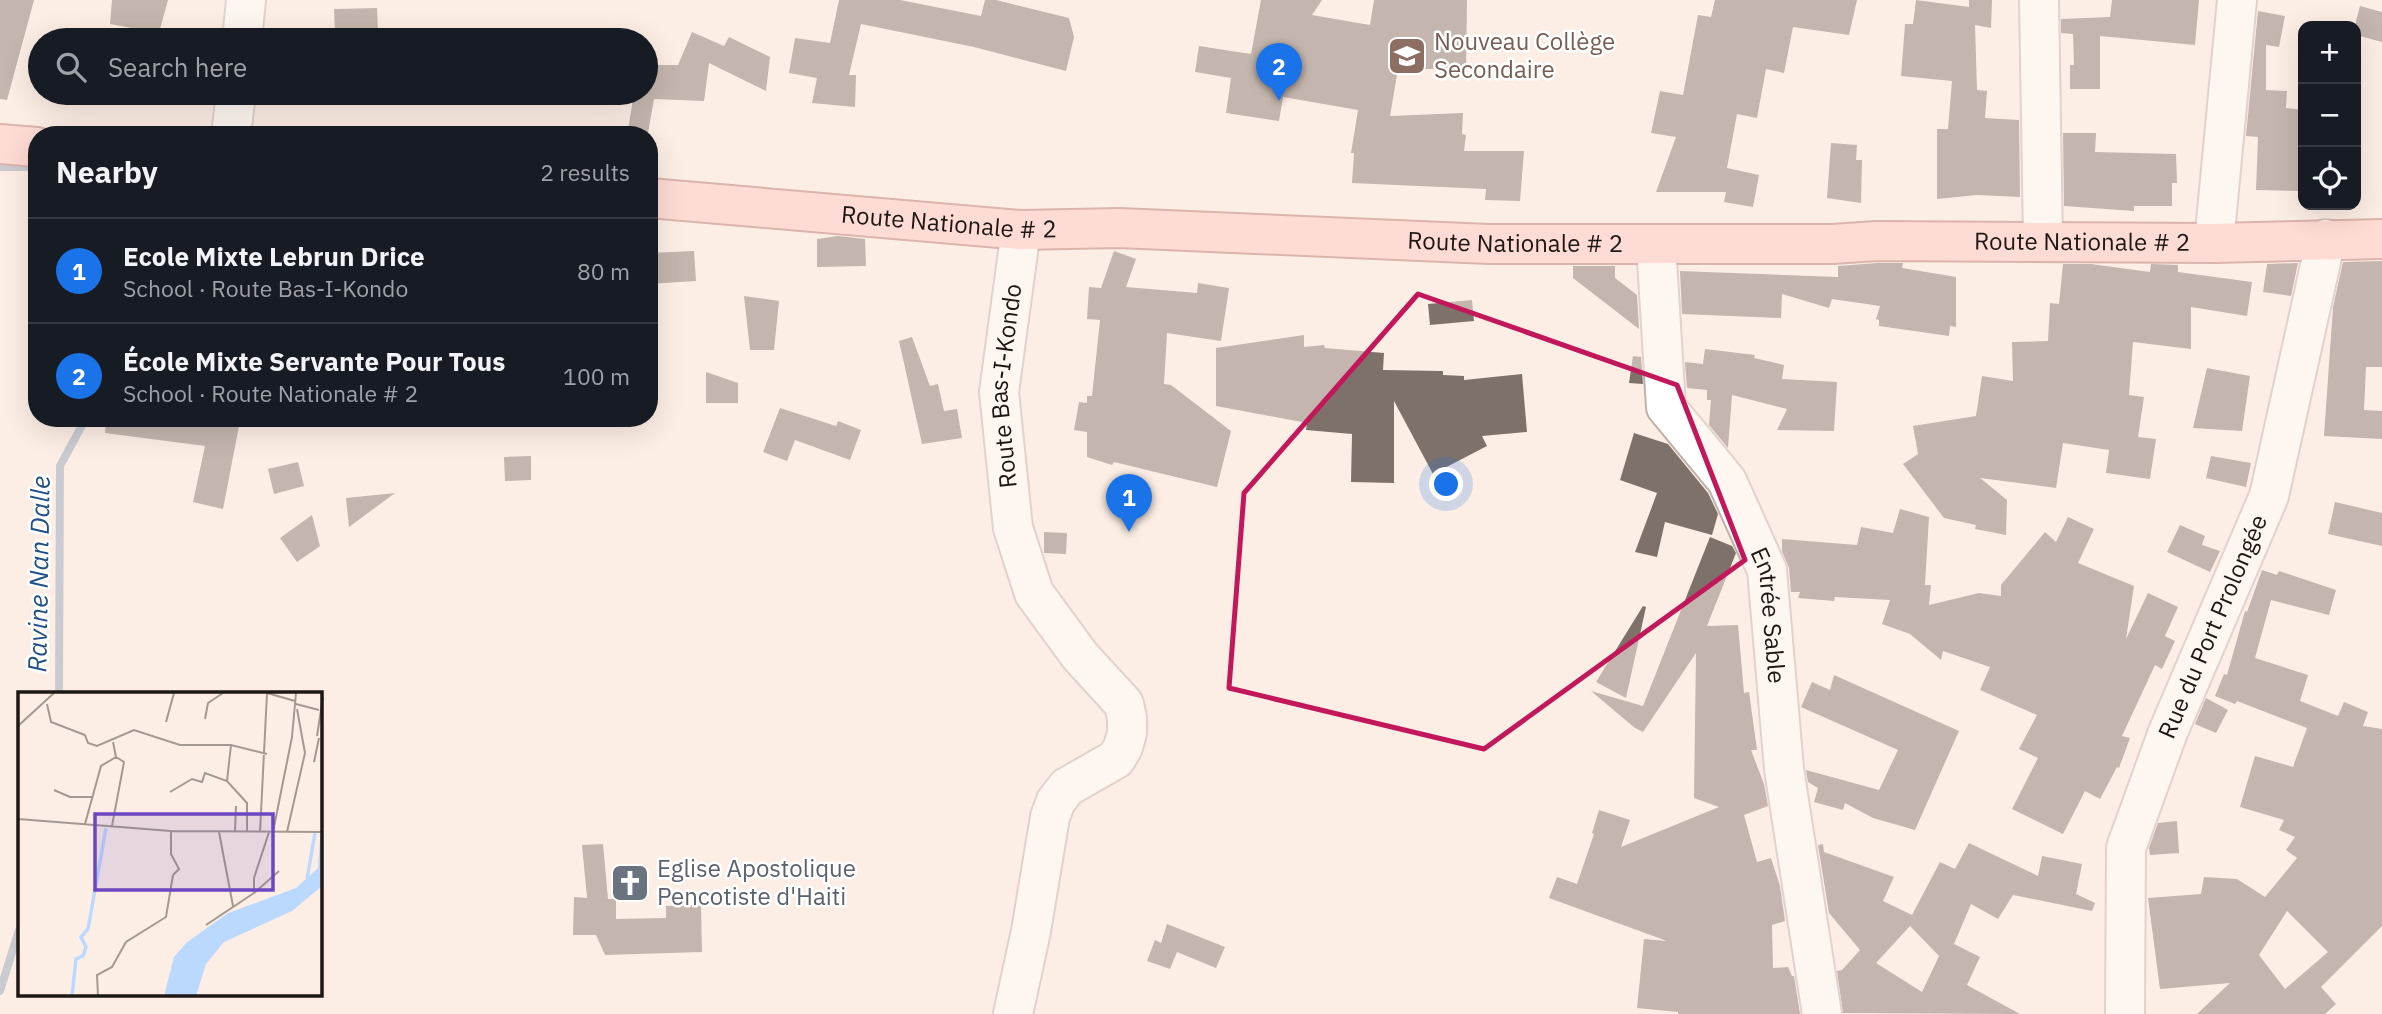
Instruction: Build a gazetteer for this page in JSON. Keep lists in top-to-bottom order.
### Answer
{
  "streets": {
    "main road": ["Route Nationale # 2"],
    "street": ["Route Bas-I-Kondo", "Entrée Sable", "Rue du Port Prolongée"]
  },
  "crossings": [
    ["Route Nationale # 2", "Route Bas-I-Kondo"],
    ["Route Nationale # 2", "Entrée Sable"],
    ["Route Nationale # 2", "Rue du Port Prolongée"]
  ],
  "water": ["Ravine Nan Dalle"],
  "places": {
    "school or university": ["Nouveau Collège Secondaire"],
    "church": ["Eglise Apostolique Pencotiste d'Haiti"]
  },
  "page": {
    "map_buttons": ["+", "−"],
    "search": "Search here",
    "pins": ["2", "1"],
    "heading": ["Nearby", "2 results"],
    "list": [
      {
        "mark": "1",
        "name": "Ecole Mixte Lebrun Drice",
        "note": "School · Route Bas-I-Kondo",
        "value": "80 m"
      },
      {
        "mark": "2",
        "name": "École Mixte Servante Pour Tous",
        "note": "School · Route Nationale # 2",
        "value": "100 m"
      }
    ]
  }
}
